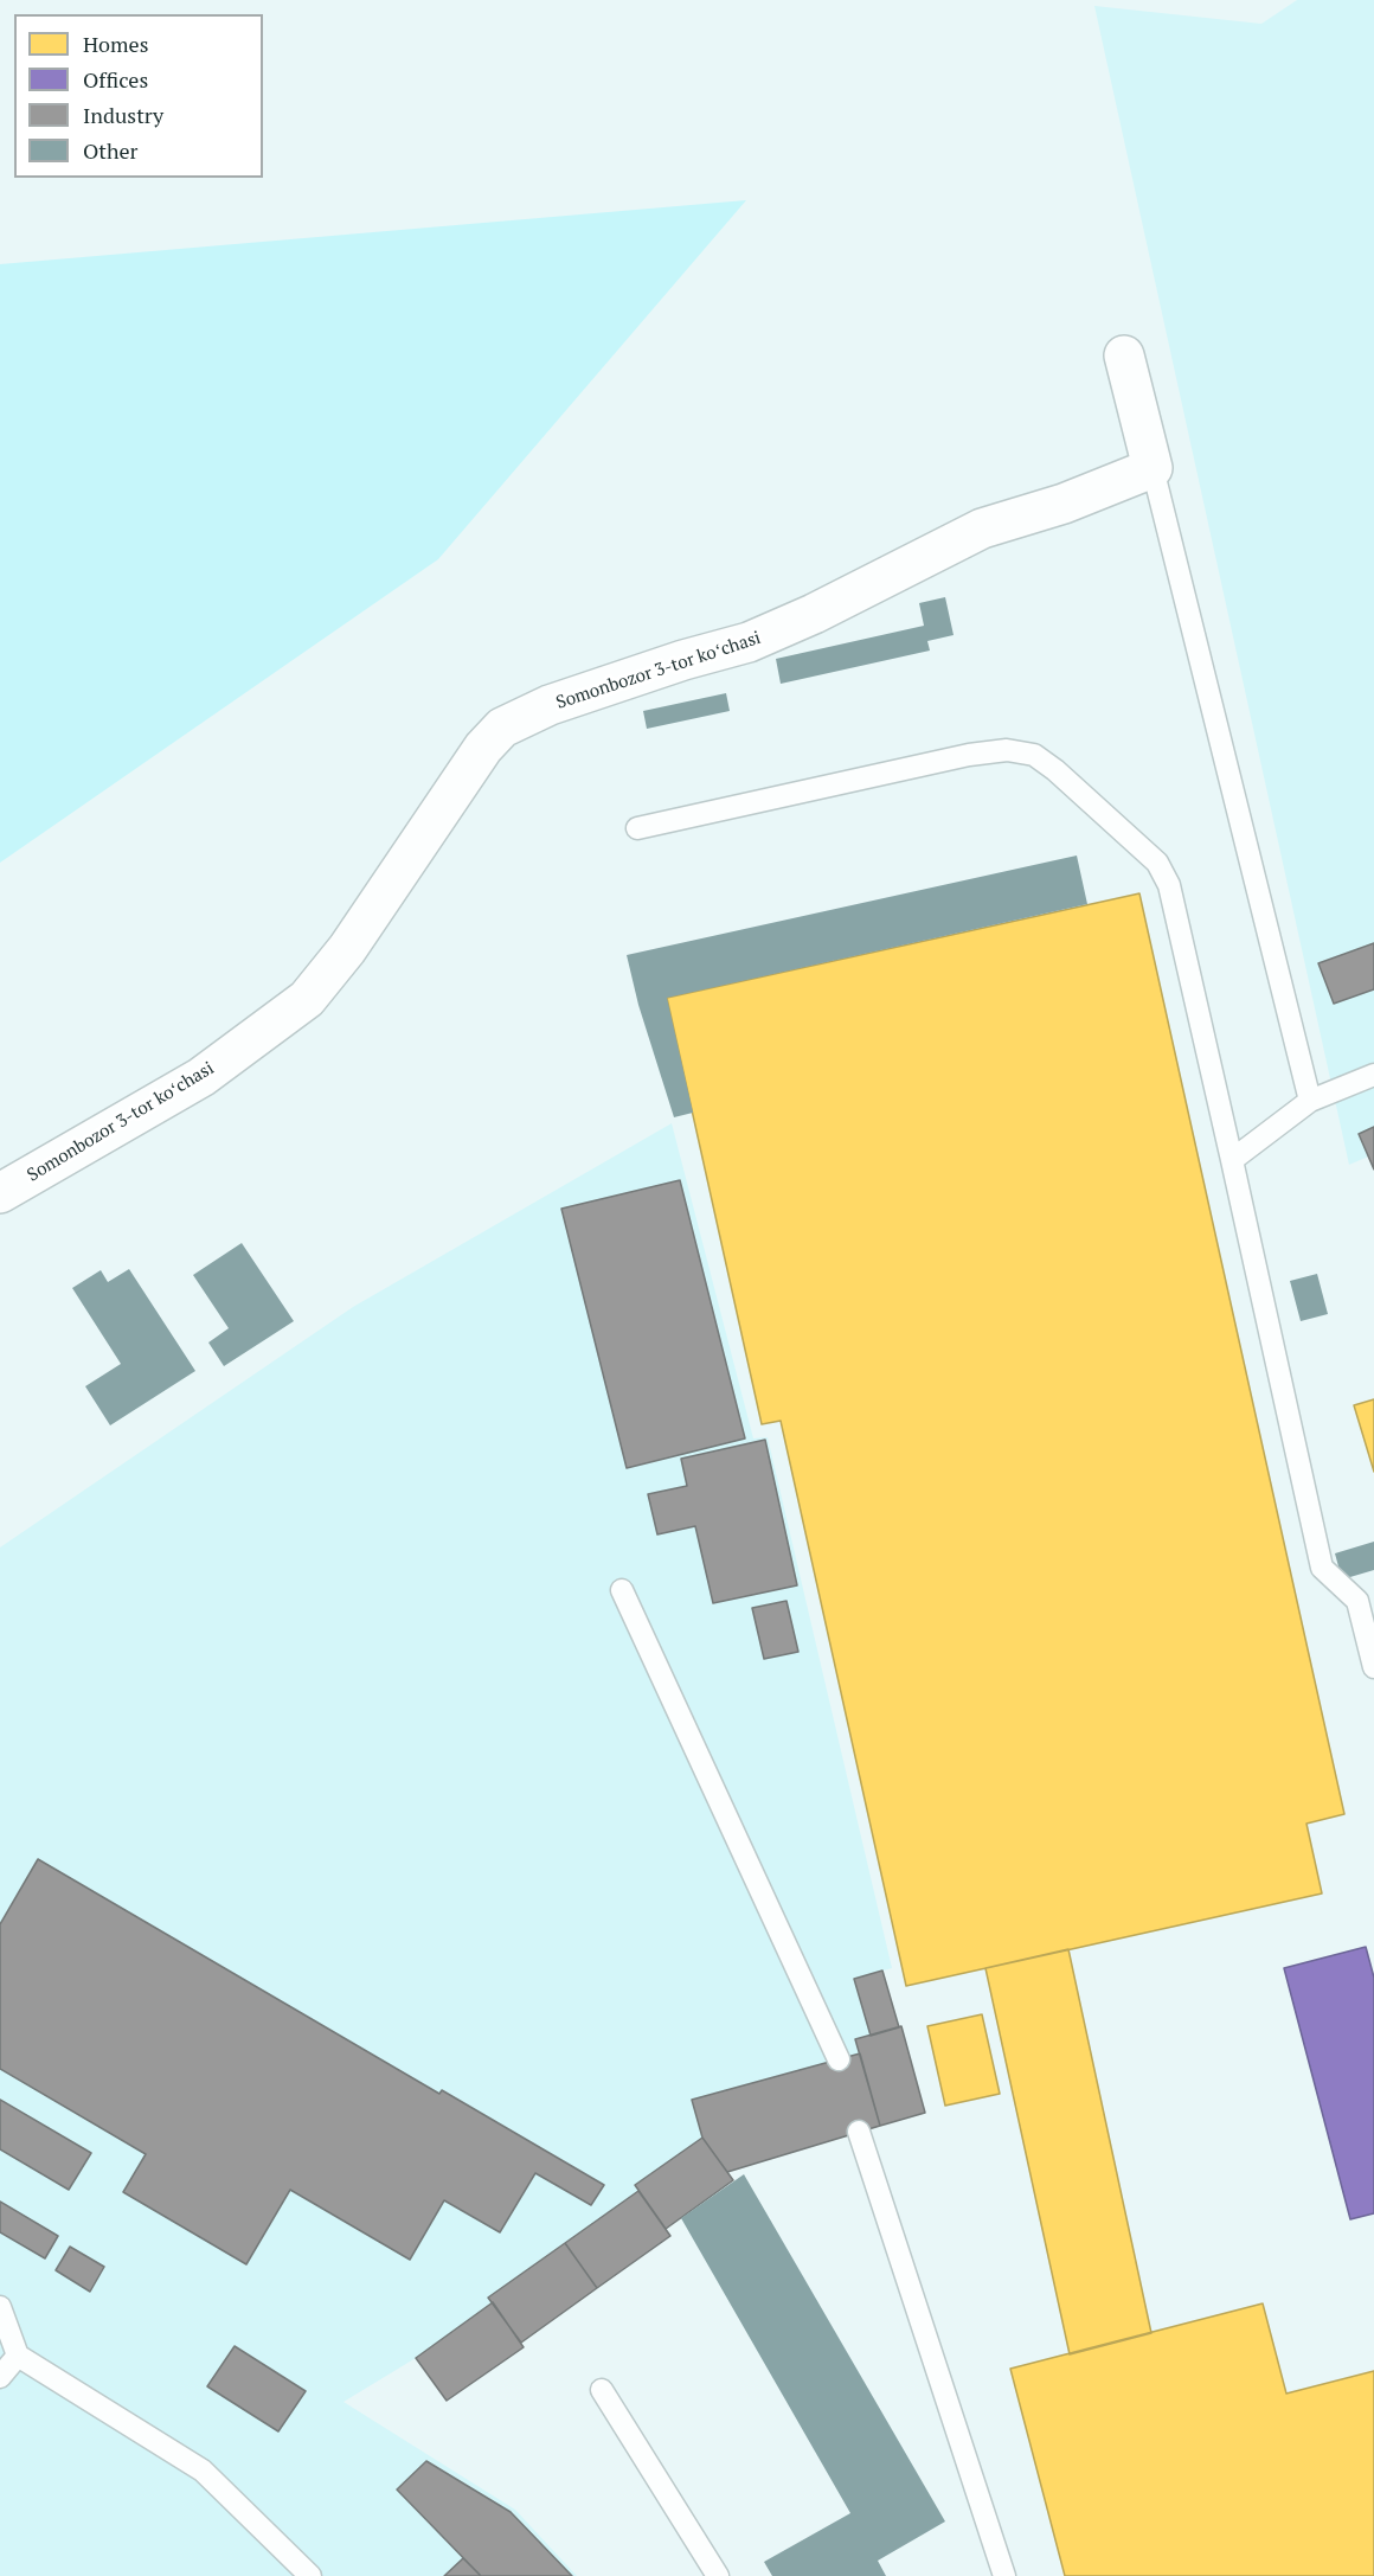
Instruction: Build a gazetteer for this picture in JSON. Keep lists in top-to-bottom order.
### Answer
{
  "streets": {
    "street": ["Somonbozor 3-tor koʻchasi"]
  },
  "legend": [
    "Homes",
    "Offices",
    "Industry",
    "Other"
  ]
}
